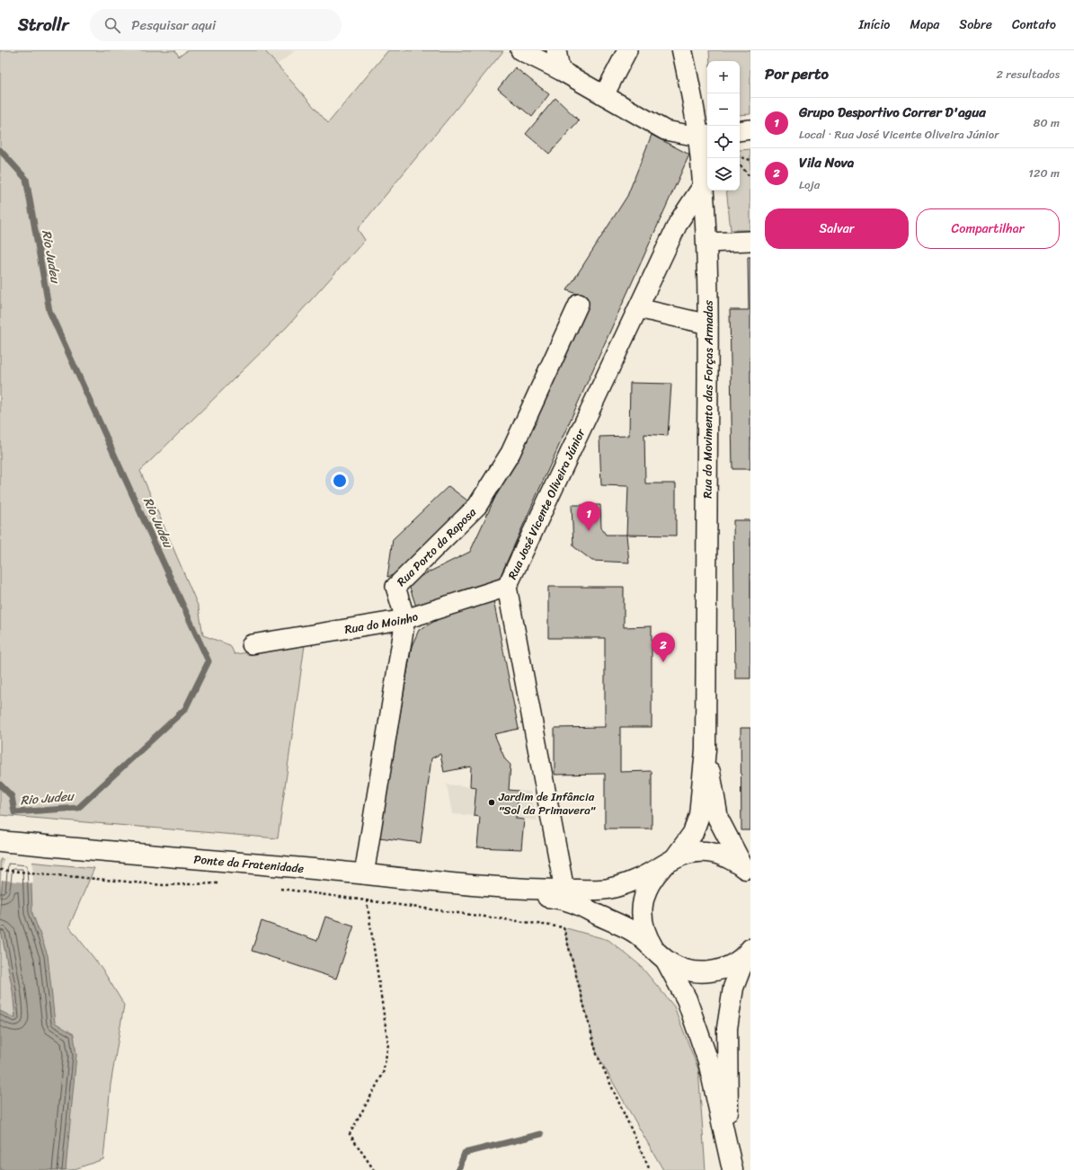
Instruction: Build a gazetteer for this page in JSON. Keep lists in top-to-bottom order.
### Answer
{
  "streets": {
    "street": [
      "Rua do Movimento das Forças Armadas",
      "Rua José Vicente Oliveira Júnior",
      "Rua Porto da Raposa",
      "Rua do Moinho",
      "Ponte da Fratenidade"
    ]
  },
  "crossings": [
    ["Rua do Movimento das Forças Armadas", "Rua José Vicente Oliveira Júnior"],
    ["Rua José Vicente Oliveira Júnior", "Rua do Moinho"],
    ["Rua Porto da Raposa", "Rua do Moinho"],
    ["Rua Porto da Raposa", "Ponte da Fratenidade"]
  ],
  "water": ["Rio Judeu"],
  "places": ["Jardim de Infância \"Sol da Primavera\""],
  "page": {
    "header": "Strollr",
    "search": "Pesquisar aqui",
    "nav": [
      "Início",
      "Mapa",
      "Sobre",
      "Contato"
    ],
    "heading": ["Por perto", "2 resultados"],
    "map_buttons": ["+", "−"],
    "list": [
      {
        "mark": "1",
        "name": "Grupo Desportivo Correr D'agua",
        "note": "Local · Rua José Vicente Oliveira Júnior",
        "value": "80 m"
      },
      {
        "mark": "2",
        "name": "Vila Nova",
        "note": "Loja",
        "value": "120 m"
      }
    ],
    "buttons": ["Salvar", "Compartilhar"],
    "pins": ["1", "2"]
  }
}
